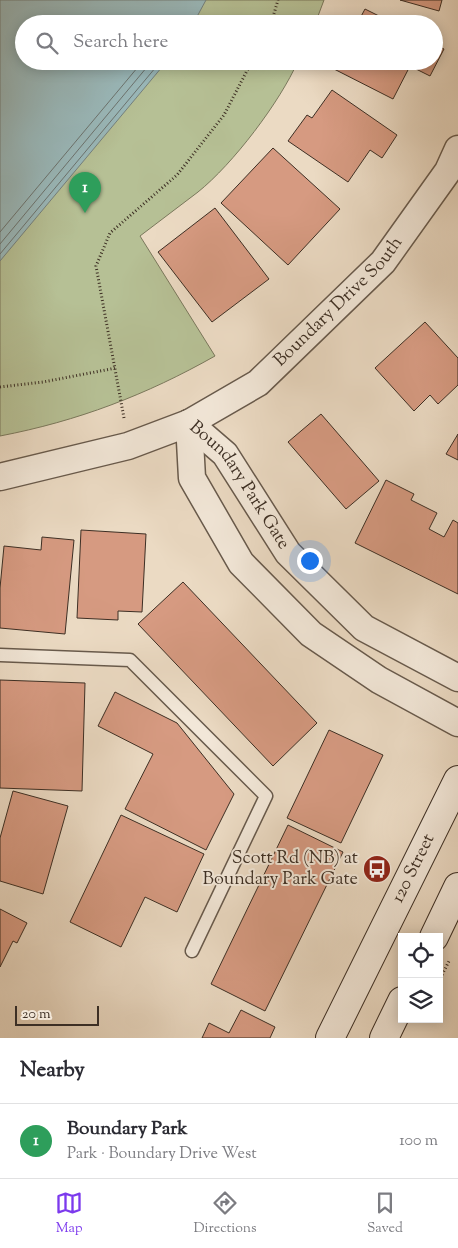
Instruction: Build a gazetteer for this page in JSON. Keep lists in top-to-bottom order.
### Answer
{
  "streets": {
    "main road": ["120 Street"],
    "street": ["Boundary Drive South", "Boundary Park Gate"]
  },
  "crossings": [
    ["Boundary Drive South", "Boundary Park Gate"]
  ],
  "places": {
    "bus stop": ["Scott Rd (NB) at Boundary Park Gate"]
  },
  "scale_bar": "20 m",
  "page": {
    "search": "Search here",
    "pins": "1",
    "scale": "20 m",
    "heading": "Nearby",
    "list": [
      {
        "mark": "1",
        "name": "Boundary Park",
        "note": "Park · Boundary Drive West",
        "value": "100 m"
      }
    ],
    "nav": ["Map", "Directions", "Saved"]
  }
}
